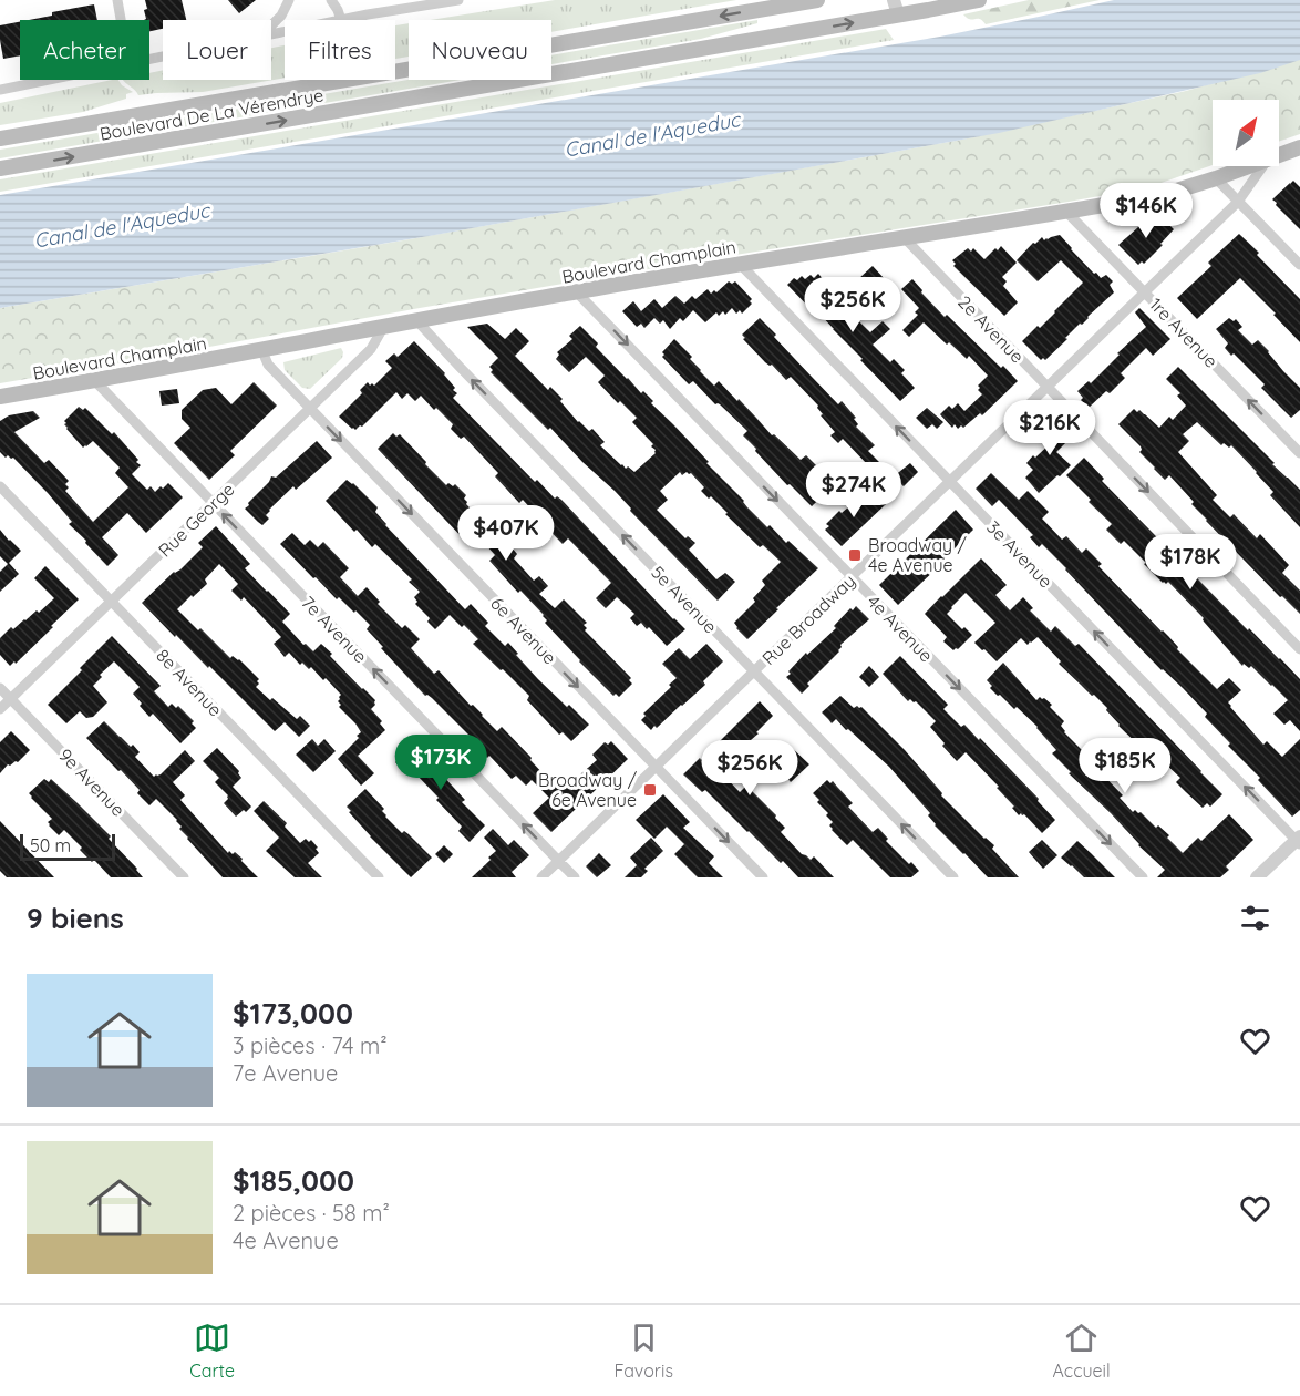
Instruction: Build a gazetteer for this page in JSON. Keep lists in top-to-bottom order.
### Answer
{
  "streets": {
    "main road": ["Boulevard De La Vérendrye", "Boulevard Champlain"],
    "street": [
      "2e Avenue",
      "1re Avenue",
      "Rue George",
      "3e Avenue",
      "5e Avenue",
      "Rue Broadway",
      "4e Avenue",
      "7e Avenue",
      "6e Avenue",
      "8e Avenue",
      "9e Avenue"
    ]
  },
  "crossings": [
    ["Boulevard Champlain", "2e Avenue"],
    ["Boulevard Champlain", "1re Avenue"],
    ["Boulevard Champlain", "Rue George"],
    ["Boulevard Champlain", "3e Avenue"],
    ["Boulevard Champlain", "5e Avenue"],
    ["Boulevard Champlain", "4e Avenue"],
    ["Boulevard Champlain", "7e Avenue"],
    ["Boulevard Champlain", "6e Avenue"],
    ["2e Avenue", "Rue Broadway"],
    ["1re Avenue", "Rue Broadway"],
    ["Rue George", "7e Avenue"],
    ["Rue George", "6e Avenue"],
    ["Rue George", "8e Avenue"],
    ["Rue George", "9e Avenue"],
    ["3e Avenue", "Rue Broadway"],
    ["5e Avenue", "Rue Broadway"],
    ["Rue Broadway", "4e Avenue"],
    ["Rue Broadway", "7e Avenue"],
    ["Rue Broadway", "6e Avenue"]
  ],
  "one_way": [
    "2e Avenue",
    "1re Avenue",
    "3e Avenue",
    "5e Avenue",
    "4e Avenue",
    "7e Avenue",
    "6e Avenue"
  ],
  "water": ["Canal de l'Aqueduc"],
  "places": {
    "transit": ["Broadway / 4e Avenue", "Broadway / 6e Avenue"]
  },
  "scale_bar": "50 m",
  "north": "top right",
  "page": {
    "chip": [
      "Acheter",
      "Louer",
      "Filtres",
      "Nouveau"
    ],
    "price": [
      "$146K",
      "$256K",
      "$216K",
      "$274K",
      "$407K",
      "$178K",
      "$173K",
      "$185K",
      "$256K"
    ],
    "scale": "50 m",
    "heading": "9 biens",
    "list": [
      {
        "name": "$173,000",
        "note": "3 pièces · 74 m² · 7e Avenue"
      },
      {
        "name": "$185,000",
        "note": "2 pièces · 58 m² · 4e Avenue"
      }
    ],
    "tabs": ["Carte", "Favoris", "Accueil"]
  }
}
